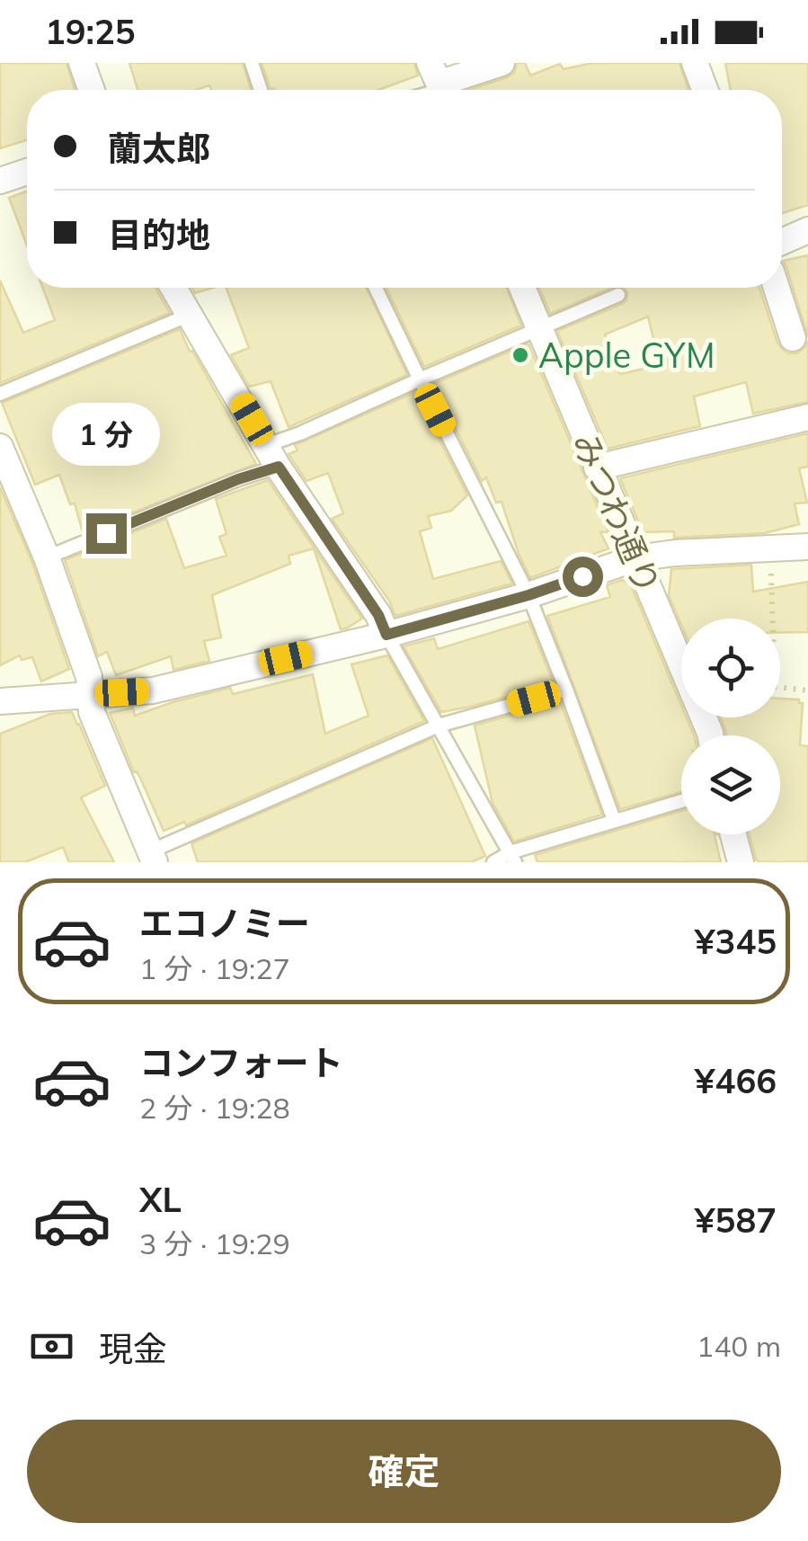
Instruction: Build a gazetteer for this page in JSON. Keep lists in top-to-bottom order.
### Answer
{
  "streets": {
    "street": ["みつわ通り"]
  },
  "places": ["Apple GYM"],
  "page": {
    "status": "19:25",
    "banner": ["蘭太郎", "目的地"],
    "bubble": "1 分",
    "list": [
      {
        "name": "エコノミー",
        "note": "1 分 · 19:27",
        "value": "¥345"
      },
      {
        "name": "コンフォート",
        "note": "2 分 · 19:28",
        "value": "¥466"
      },
      {
        "name": "XL",
        "note": "3 分 · 19:29",
        "value": "¥587"
      }
    ],
    "pay": ["現金", "140 m"],
    "buttons": "確定"
  }
}
